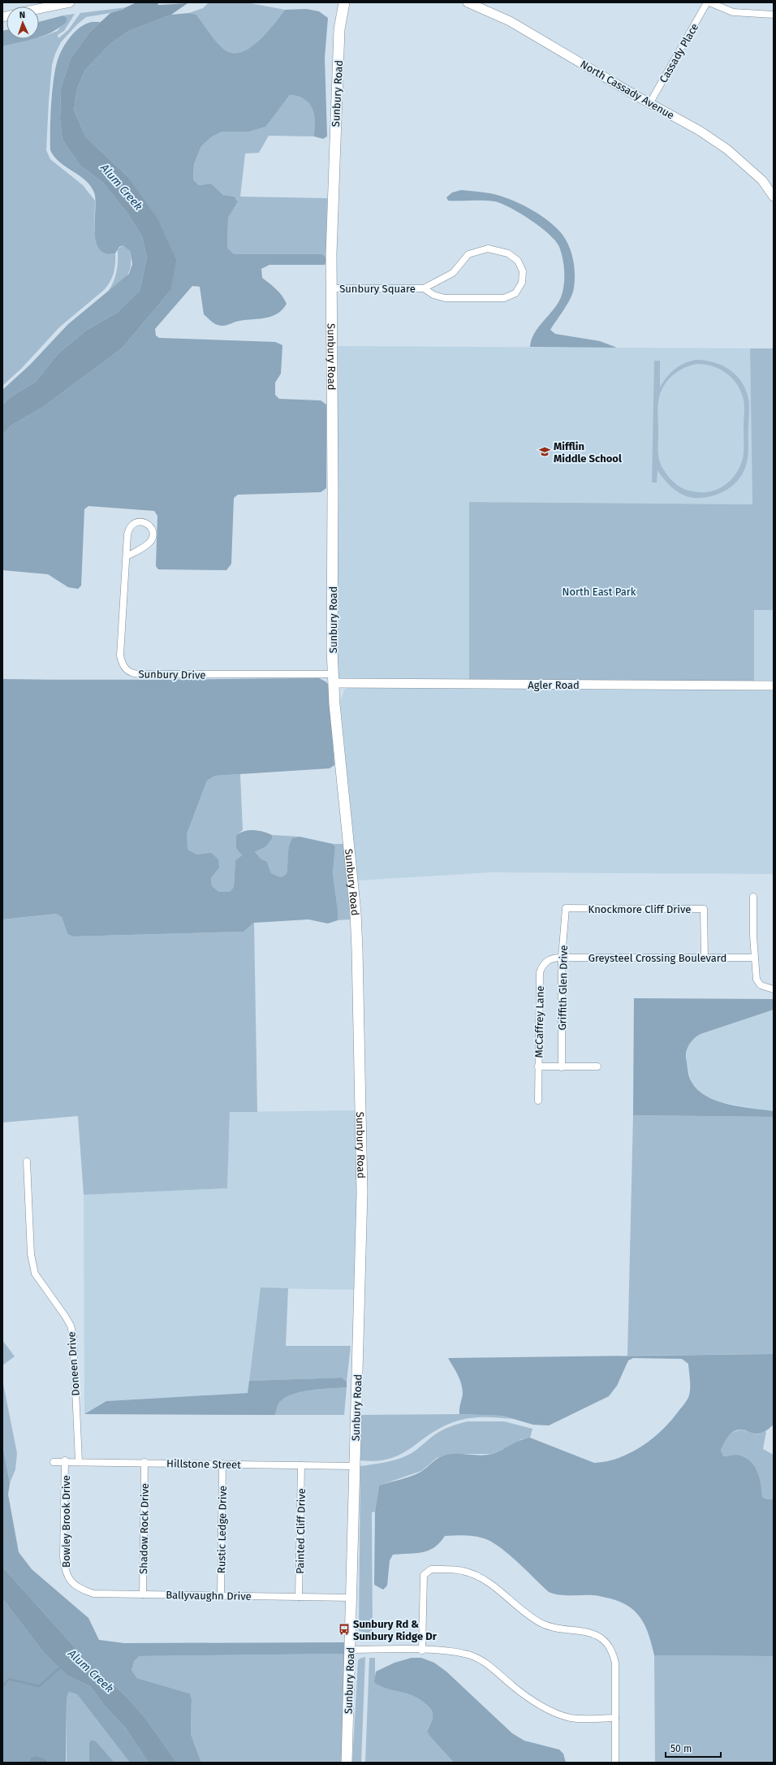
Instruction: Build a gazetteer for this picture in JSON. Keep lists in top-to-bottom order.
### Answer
{
  "streets": {
    "main road": ["North Cassady Avenue", "Sunbury Road", "Agler Road"],
    "street": [
      "Cassady Place",
      "Sunbury Square",
      "Sunbury Drive",
      "Knockmore Cliff Drive",
      "Greysteel Crossing Boulevard",
      "Griffith Glen Drive",
      "McCaffrey Lane",
      "Doneen Drive",
      "Hillstone Street",
      "Bowley Brook Drive",
      "Shadow Rock Drive",
      "Rustic Ledge Drive",
      "Painted Cliff Drive",
      "Ballyvaughn Drive"
    ]
  },
  "crossings": [
    ["Cassady Place", "North Cassady Avenue"],
    ["Sunbury Road", "Sunbury Square"],
    ["Sunbury Road", "Sunbury Drive"],
    ["Sunbury Road", "Agler Road"],
    ["Sunbury Road", "Hillstone Street"],
    ["Sunbury Road", "Ballyvaughn Drive"],
    ["Sunbury Drive", "Agler Road"],
    ["Knockmore Cliff Drive", "Greysteel Crossing Boulevard"],
    ["Knockmore Cliff Drive", "Griffith Glen Drive"],
    ["Greysteel Crossing Boulevard", "Griffith Glen Drive"],
    ["Greysteel Crossing Boulevard", "McCaffrey Lane"],
    ["Griffith Glen Drive", "McCaffrey Lane"],
    ["Doneen Drive", "Hillstone Street"],
    ["Hillstone Street", "Bowley Brook Drive"],
    ["Hillstone Street", "Shadow Rock Drive"],
    ["Hillstone Street", "Rustic Ledge Drive"],
    ["Hillstone Street", "Painted Cliff Drive"],
    ["Bowley Brook Drive", "Ballyvaughn Drive"],
    ["Shadow Rock Drive", "Ballyvaughn Drive"],
    ["Rustic Ledge Drive", "Ballyvaughn Drive"],
    ["Painted Cliff Drive", "Ballyvaughn Drive"]
  ],
  "water": ["Alum Creek"],
  "parks": ["North East Park"],
  "places": {
    "school or university": ["Mifflin Middle School"],
    "bus stop": ["Sunbury Rd & Sunbury Ridge Dr"]
  },
  "scale_bar": "50 m",
  "north": "top"
}
